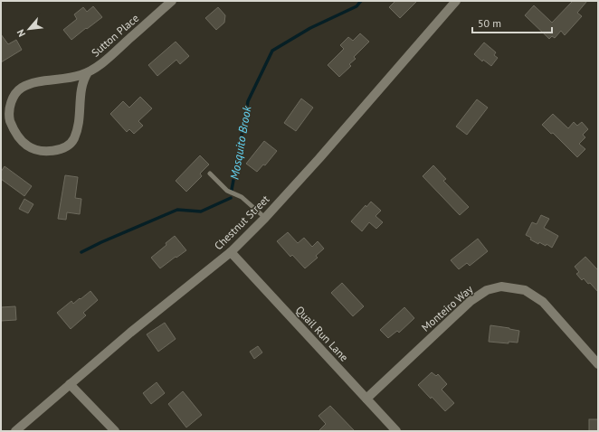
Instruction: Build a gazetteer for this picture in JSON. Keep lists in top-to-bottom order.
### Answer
{
  "streets": {
    "street": [
      "Sutton Place",
      "Chestnut Street",
      "Monteiro Way",
      "Quail Run Lane"
    ]
  },
  "crossings": [
    ["Chestnut Street", "Quail Run Lane"],
    ["Monteiro Way", "Quail Run Lane"]
  ],
  "water": ["Mosquito Brook"],
  "scale_bar": "50 m",
  "north": "bottom left"
}
